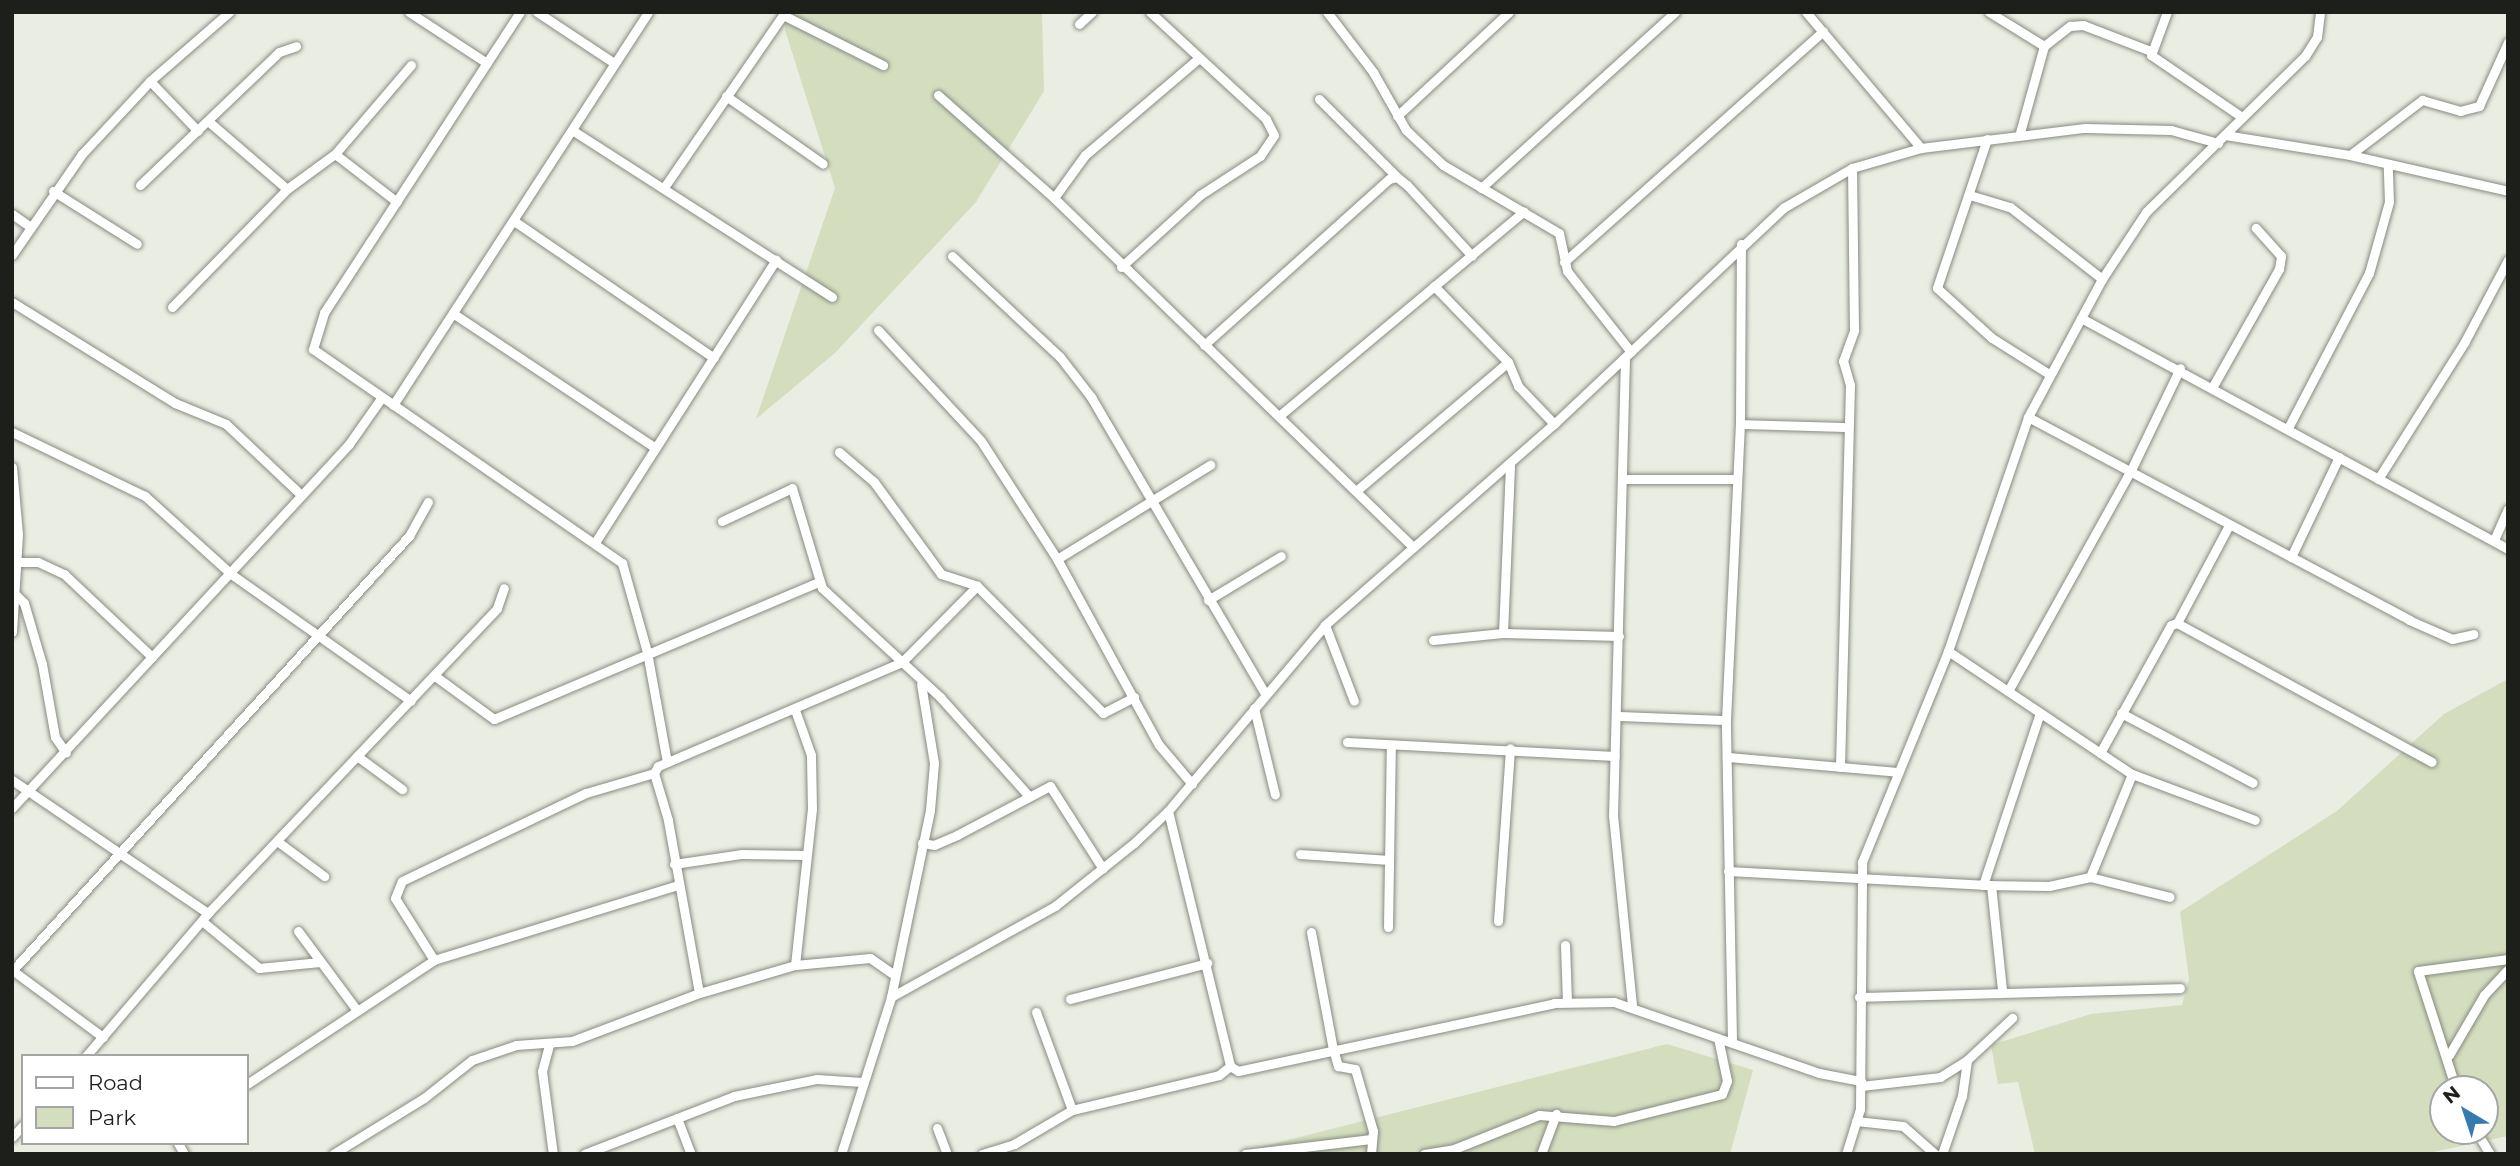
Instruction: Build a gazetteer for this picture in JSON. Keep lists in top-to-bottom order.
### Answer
{
  "legend": ["Road", "Park"],
  "north": "top left"
}
